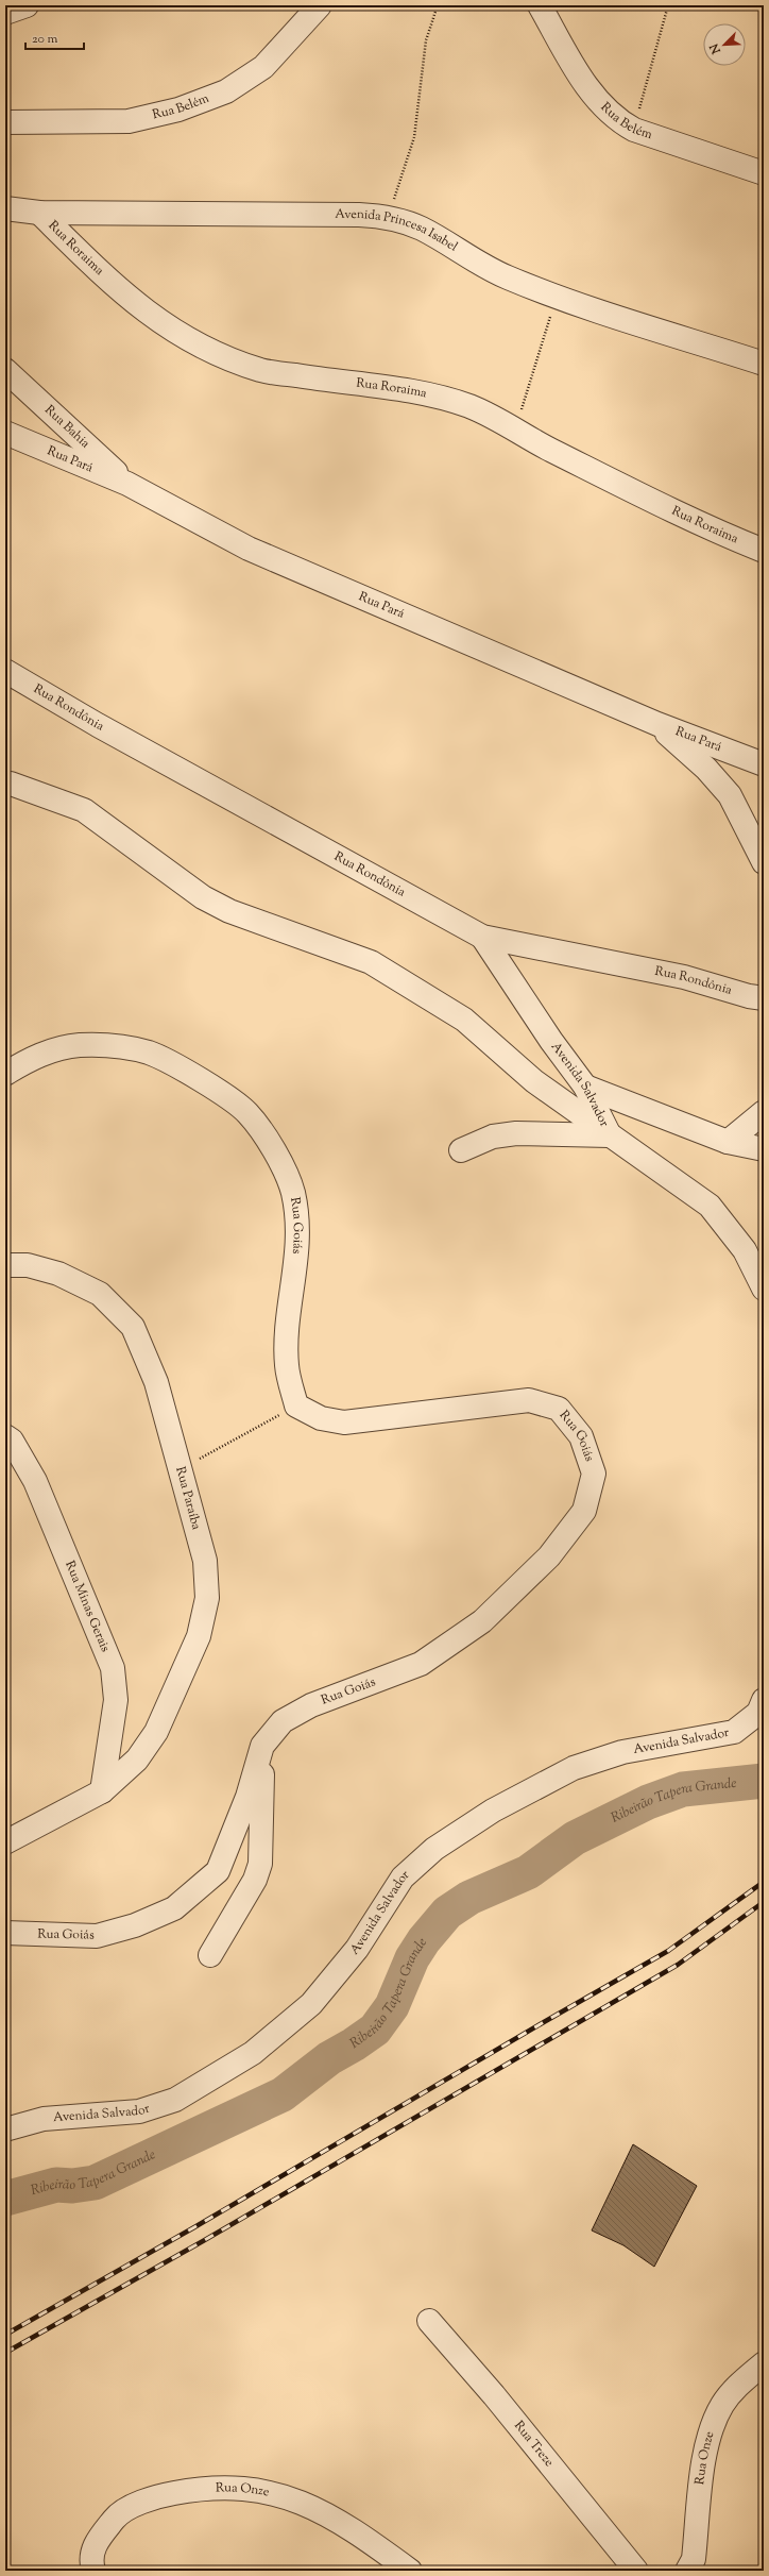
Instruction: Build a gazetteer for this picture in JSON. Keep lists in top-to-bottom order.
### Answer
{
  "streets": {
    "street": [
      "Rua Belém",
      "Avenida Princesa Isabel",
      "Rua Roraima",
      "Rua Bahia",
      "Rua Pará",
      "Rua Rondônia",
      "Avenida Salvador",
      "Rua Goiás",
      "Rua Paraíba",
      "Rua Minas Gerais",
      "Rua Treze",
      "Rua Onze"
    ]
  },
  "crossings": [
    ["Avenida Princesa Isabel", "Rua Roraima"],
    ["Rua Bahia", "Rua Pará"],
    ["Rua Rondônia", "Avenida Salvador"],
    ["Rua Paraíba", "Rua Minas Gerais"]
  ],
  "water": ["Ribeirão Tapera Grande"],
  "scale_bar": "20 m",
  "north": "bottom left"
}
